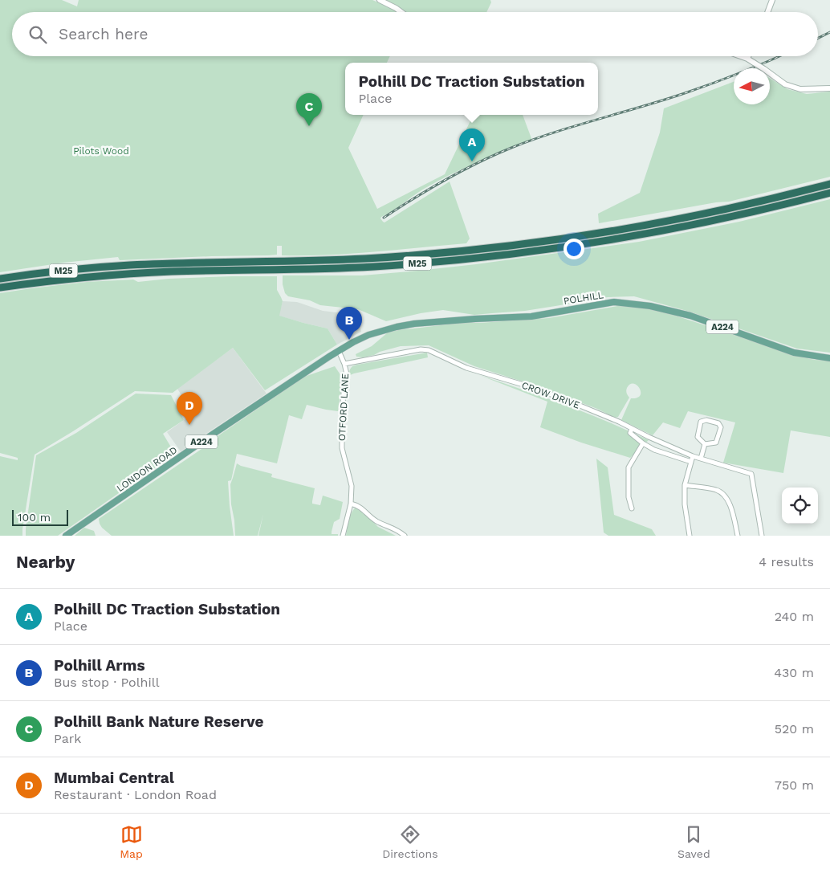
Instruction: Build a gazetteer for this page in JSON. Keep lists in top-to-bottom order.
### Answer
{
  "streets": {
    "highway": ["M25"],
    "main road": ["POLHILL", "A224", "LONDON ROAD"],
    "street": ["CROW DRIVE", "OTFORD LANE"]
  },
  "crossings": [
    ["POLHILL", "OTFORD LANE"],
    ["POLHILL", "LONDON ROAD"],
    ["CROW DRIVE", "OTFORD LANE"],
    ["OTFORD LANE", "LONDON ROAD"]
  ],
  "parks": ["Pilots Wood"],
  "scale_bar": "100 m",
  "north": "left",
  "page": {
    "search": "Search here",
    "popup": ["Polhill DC Traction Substation", "Place"],
    "pins": [
      "C",
      "A",
      "B",
      "D"
    ],
    "scale": "100 m",
    "heading": ["Nearby", "4 results"],
    "list": [
      {
        "mark": "A",
        "name": "Polhill DC Traction Substation",
        "note": "Place",
        "value": "240 m"
      },
      {
        "mark": "B",
        "name": "Polhill Arms",
        "note": "Bus stop · Polhill",
        "value": "430 m"
      },
      {
        "mark": "C",
        "name": "Polhill Bank Nature Reserve",
        "note": "Park",
        "value": "520 m"
      },
      {
        "mark": "D",
        "name": "Mumbai Central",
        "note": "Restaurant · London Road",
        "value": "750 m"
      }
    ],
    "nav": ["Map", "Directions", "Saved"]
  }
}
